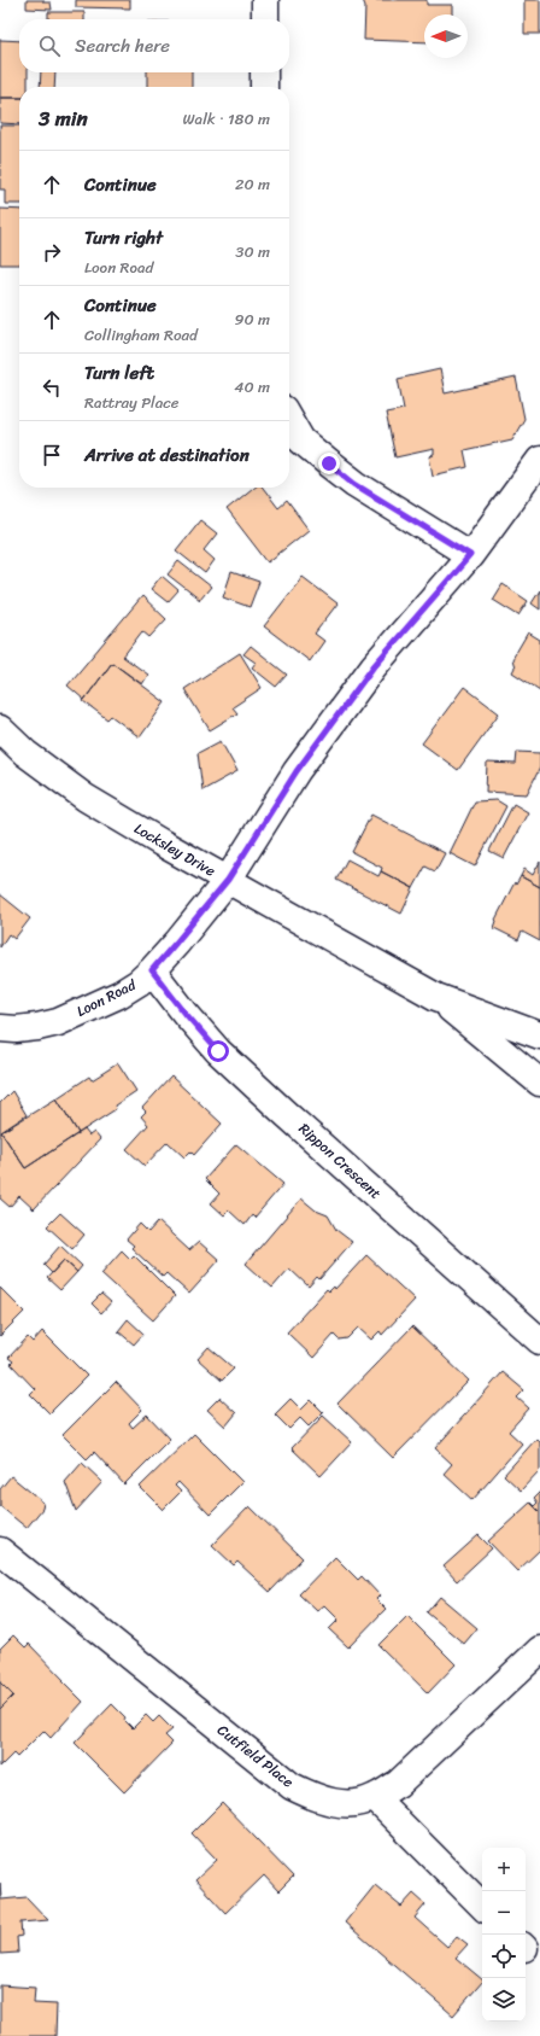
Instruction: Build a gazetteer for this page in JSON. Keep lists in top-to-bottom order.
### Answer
{
  "streets": {
    "street": [
      "Locksley Drive",
      "Loon Road",
      "Rippon Crescent",
      "Cutfield Place"
    ]
  },
  "crossings": [
    ["Locksley Drive", "Loon Road"],
    ["Loon Road", "Rippon Crescent"]
  ],
  "north": "left",
  "page": {
    "search": "Search here",
    "heading": ["3 min", "Walk · 180 m"],
    "list": [
      ["Continue", "20 m"],
      ["Turn right", "Loon Road", "30 m"],
      ["Continue", "Collingham Road", "90 m"],
      ["Turn left", "Rattray Place", "40 m"],
      "Arrive at destination"
    ],
    "map_buttons": ["+", "−"]
  }
}
